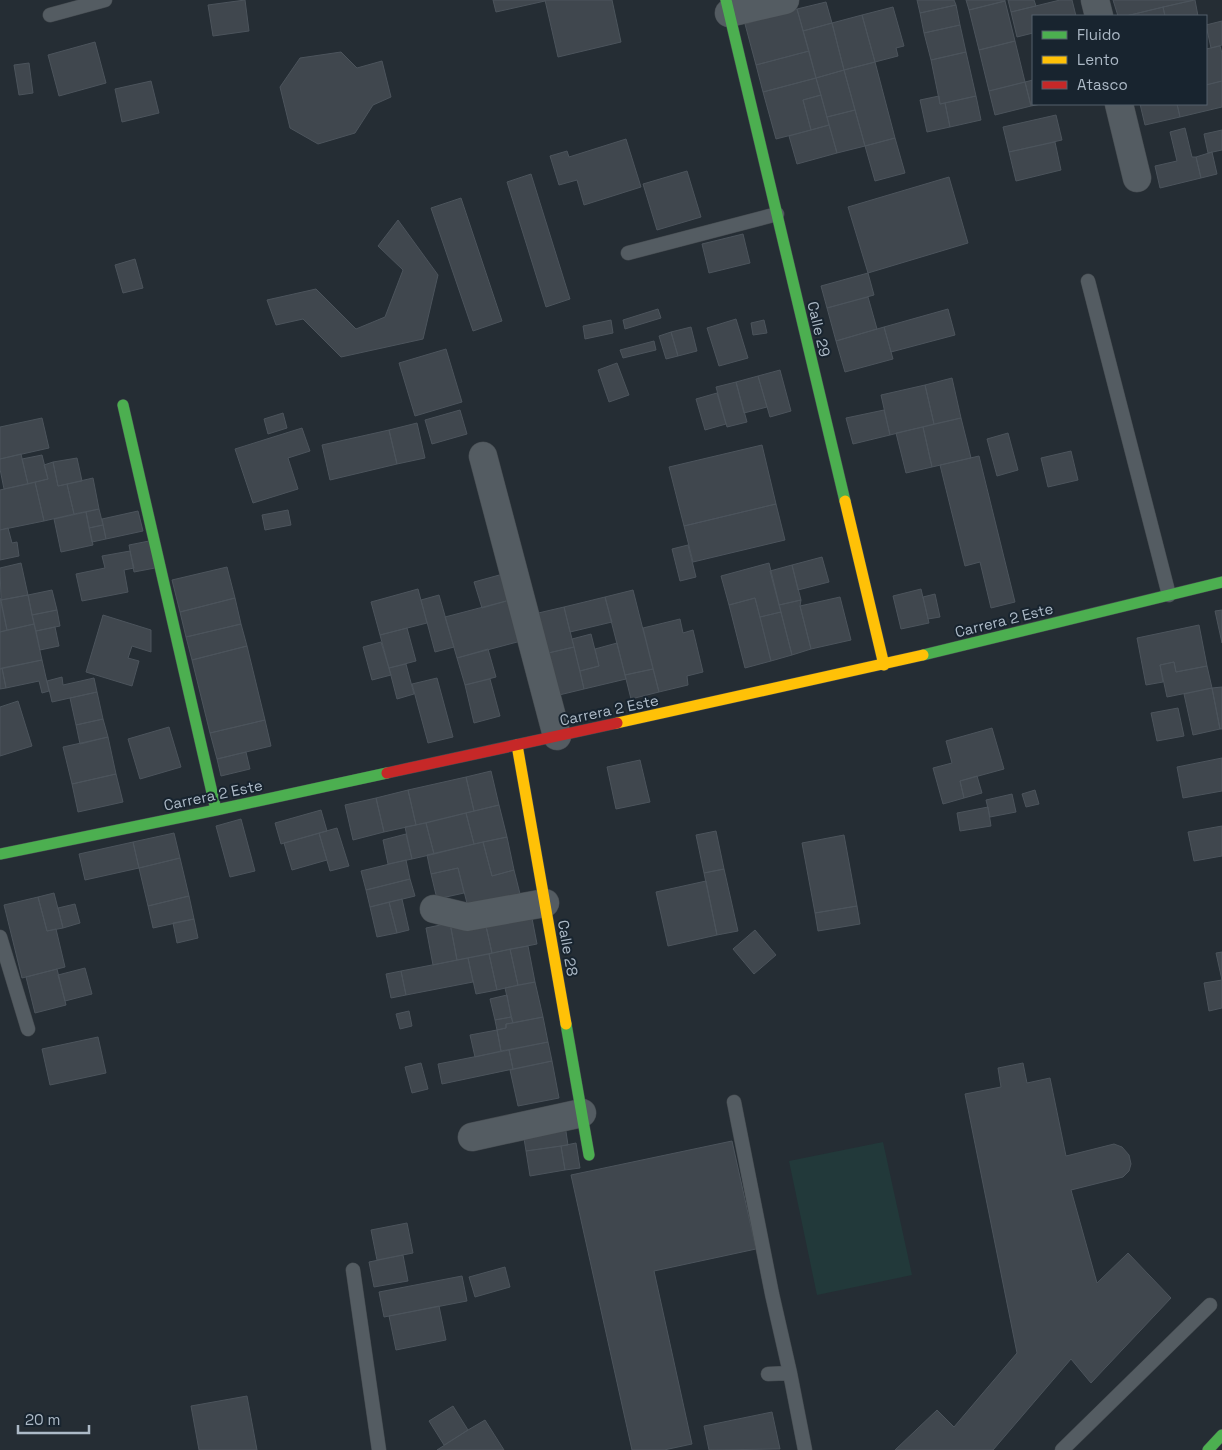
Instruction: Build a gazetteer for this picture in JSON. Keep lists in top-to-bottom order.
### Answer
{
  "streets": {
    "main road": ["Calle 29", "Carrera 2 Este", "Calle 28"]
  },
  "crossings": [
    ["Calle 29", "Carrera 2 Este"],
    ["Carrera 2 Este", "Calle 28"]
  ],
  "legend": ["Fluido", "Lento", "Atasco"],
  "scale_bar": "20 m"
}
